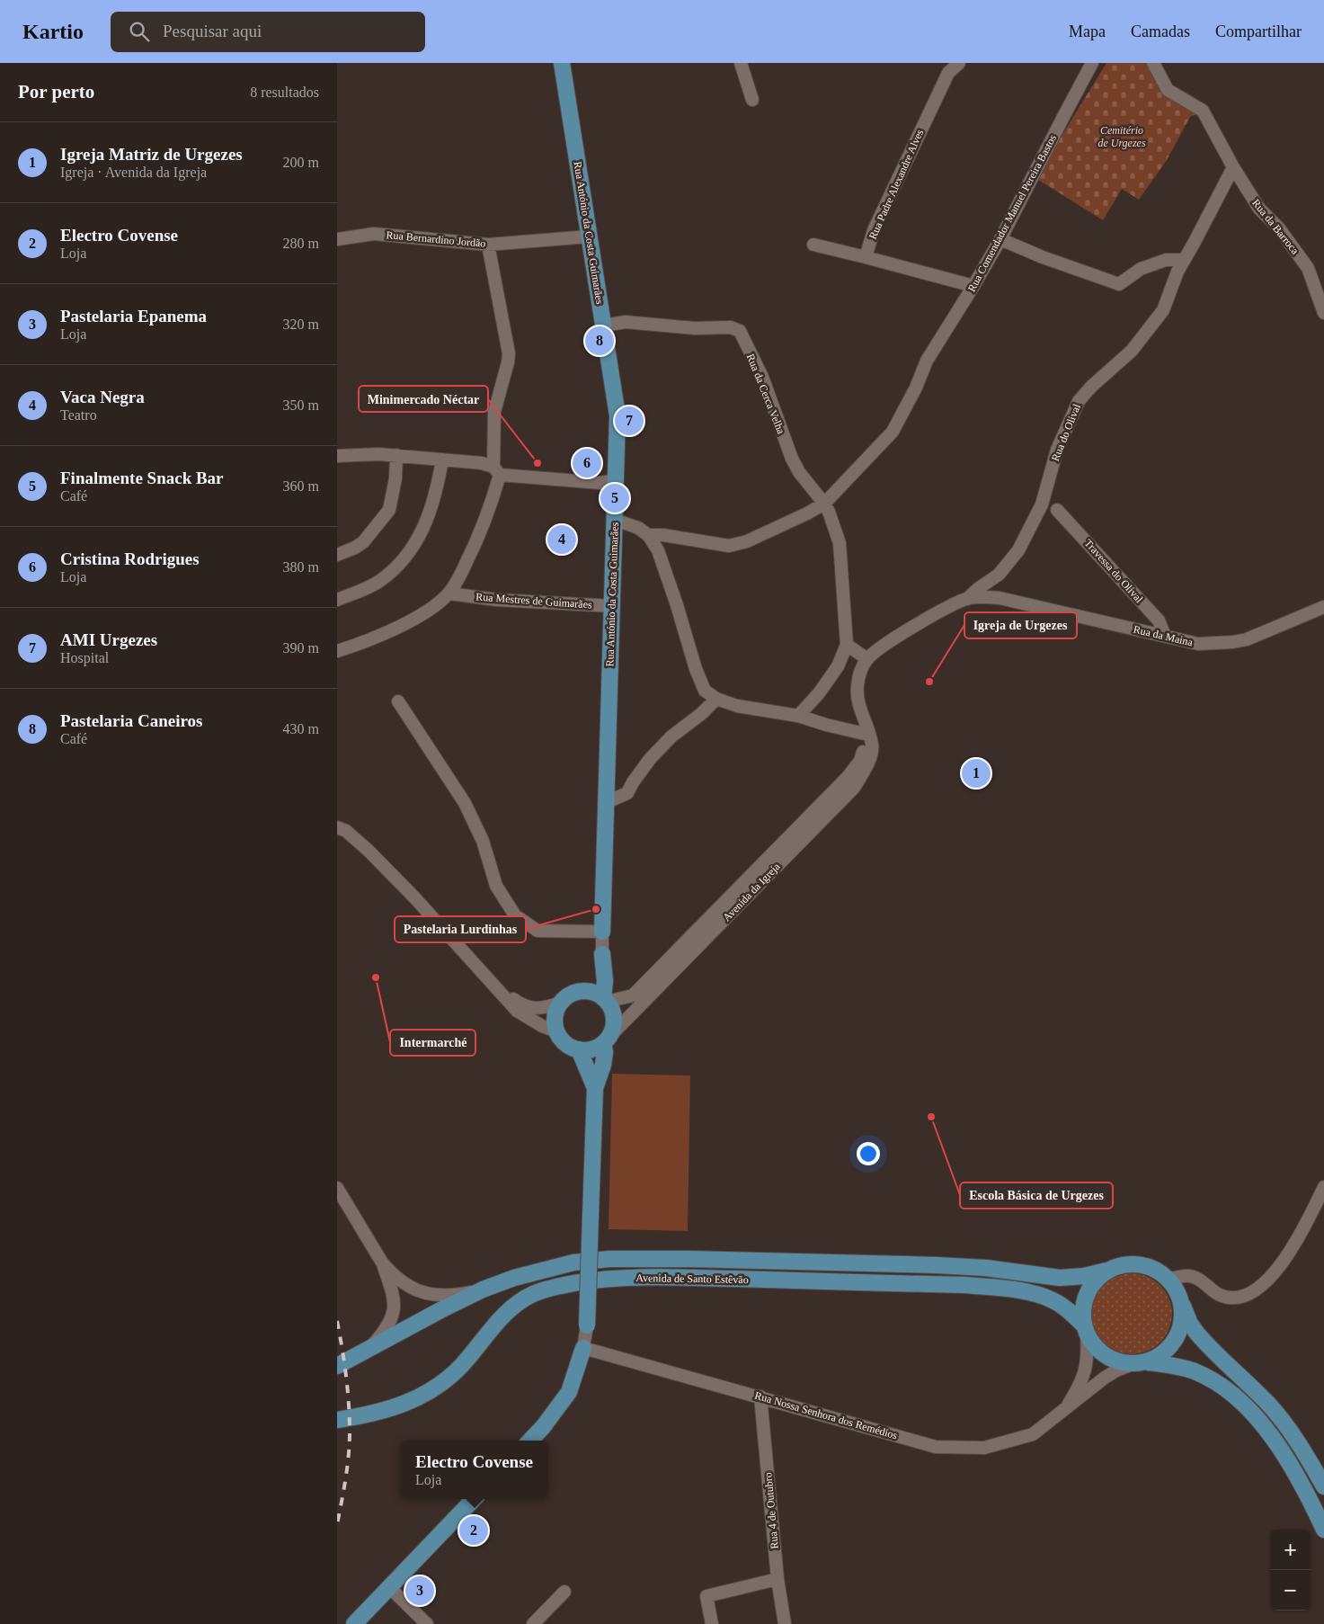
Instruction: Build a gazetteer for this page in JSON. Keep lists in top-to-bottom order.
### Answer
{
  "streets": {
    "main road": ["Rua António da Costa Guimarães", "Avenida de Santo Estêvão"],
    "street": [
      "Rua Padre Alexandre Alves",
      "Rua Comendador Manuel Pereira Bastos",
      "Rua da Barroca",
      "Rua Bernardino Jordão",
      "Rua da Cerca Velha",
      "Rua do Olival",
      "Travessa do Olival",
      "Rua Mestres de Guimarães",
      "Rua da Maina",
      "Avenida da Igreja",
      "Rua Nossa Senhora dos Remédios",
      "Rua 4 de Outubro"
    ]
  },
  "crossings": [
    ["Rua Comendador Manuel Pereira Bastos", "Rua da Cerca Velha"],
    ["Rua da Barroca", "Rua do Olival"],
    ["Rua António da Costa Guimarães", "Rua Bernardino Jordão"],
    ["Rua António da Costa Guimarães", "Rua da Cerca Velha"],
    ["Rua António da Costa Guimarães", "Rua Mestres de Guimarães"],
    ["Rua António da Costa Guimarães", "Avenida da Igreja"],
    ["Rua do Olival", "Rua da Maina"],
    ["Travessa do Olival", "Rua da Maina"],
    ["Rua da Maina", "Avenida da Igreja"],
    ["Avenida de Santo Estêvão", "Rua Nossa Senhora dos Remédios"],
    ["Rua Nossa Senhora dos Remédios", "Rua 4 de Outubro"]
  ],
  "parks": ["Cemitério de Urgezes"],
  "places": [
    "Minimercado Néctar",
    "Igreja de Urgezes",
    "Pastelaria Lurdinhas",
    "Intermarché",
    "Escola Básica de Urgezes"
  ],
  "page": {
    "header": "Kartio",
    "search": "Pesquisar aqui",
    "nav": ["Mapa", "Camadas", "Compartilhar"],
    "heading": ["Por perto", "8 resultados"],
    "list": [
      {
        "mark": "1",
        "name": "Igreja Matriz de Urgezes",
        "note": "Igreja · Avenida da Igreja",
        "value": "200 m"
      },
      {
        "mark": "2",
        "name": "Electro Covense",
        "note": "Loja",
        "value": "280 m"
      },
      {
        "mark": "3",
        "name": "Pastelaria Epanema",
        "note": "Loja",
        "value": "320 m"
      },
      {
        "mark": "4",
        "name": "Vaca Negra",
        "note": "Teatro",
        "value": "350 m"
      },
      {
        "mark": "5",
        "name": "Finalmente Snack Bar",
        "note": "Café",
        "value": "360 m"
      },
      {
        "mark": "6",
        "name": "Cristina Rodrigues",
        "note": "Loja",
        "value": "380 m"
      },
      {
        "mark": "7",
        "name": "AMI Urgezes",
        "note": "Hospital",
        "value": "390 m"
      },
      {
        "mark": "8",
        "name": "Pastelaria Caneiros",
        "note": "Café",
        "value": "430 m"
      }
    ],
    "pins": [
      "8",
      "7",
      "6",
      "5",
      "4",
      "1",
      "2",
      "3"
    ],
    "popup": ["Electro Covense", "Loja"],
    "map_buttons": ["+", "−"]
  }
}
